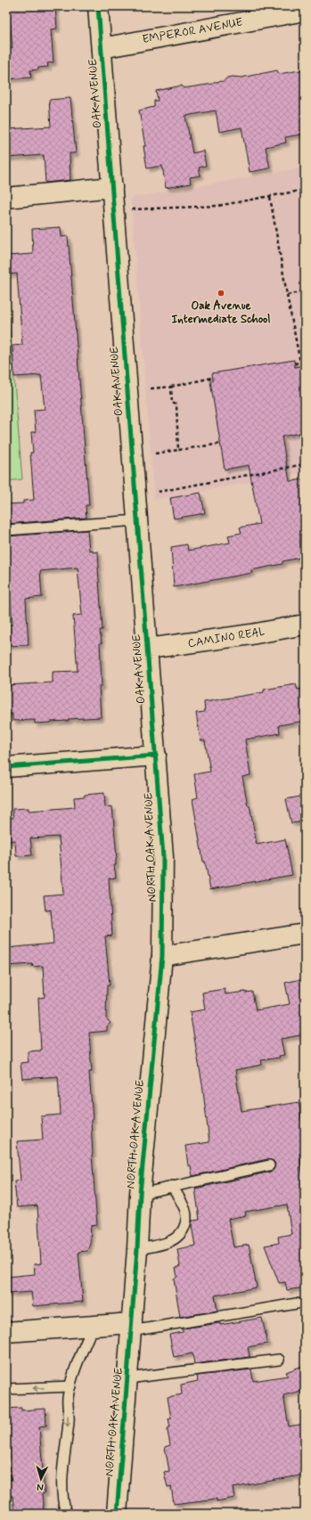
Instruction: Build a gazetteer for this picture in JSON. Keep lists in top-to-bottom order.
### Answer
{
  "streets": {
    "street": [
      "EMPEROR AVENUE",
      "OAK AVENUE",
      "CAMINO REAL",
      "NORTH OAK AVENUE"
    ]
  },
  "crossings": [
    ["EMPEROR AVENUE", "OAK AVENUE"],
    ["OAK AVENUE", "CAMINO REAL"],
    ["OAK AVENUE", "NORTH OAK AVENUE"]
  ],
  "places": ["Oak Avenue Intermediate School"],
  "north": "bottom"
}
